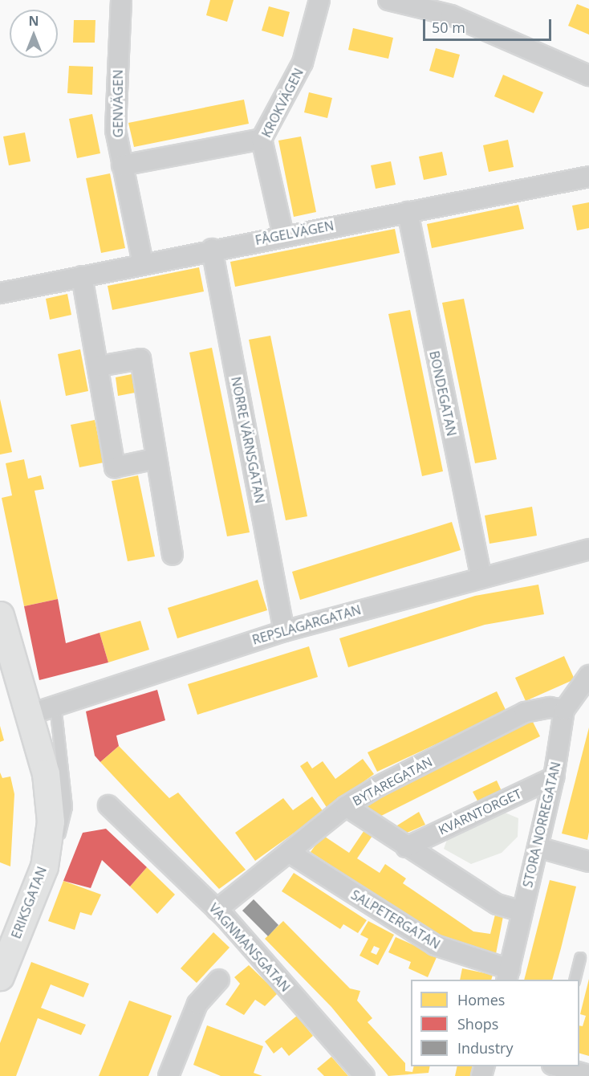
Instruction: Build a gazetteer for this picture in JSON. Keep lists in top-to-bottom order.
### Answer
{
  "streets": {
    "street": [
      "KROKVÄGEN",
      "GENVÄGEN",
      "FÅGELVÄGEN",
      "BONDEGATAN",
      "NORRE VÄRNSGATAN",
      "REPSLAGARGATAN",
      "BYTAREGATAN",
      "KVARNTORGET",
      "STORA NORREGATAN",
      "ERIKSGATAN",
      "SALPETERGATAN",
      "VAGNMANSGATAN"
    ]
  },
  "crossings": [
    ["KROKVÄGEN", "FÅGELVÄGEN"],
    ["GENVÄGEN", "FÅGELVÄGEN"],
    ["FÅGELVÄGEN", "BONDEGATAN"],
    ["FÅGELVÄGEN", "NORRE VÄRNSGATAN"],
    ["BONDEGATAN", "REPSLAGARGATAN"],
    ["NORRE VÄRNSGATAN", "REPSLAGARGATAN"],
    ["REPSLAGARGATAN", "ERIKSGATAN"],
    ["BYTAREGATAN", "STORA NORREGATAN"],
    ["BYTAREGATAN", "SALPETERGATAN"],
    ["BYTAREGATAN", "VAGNMANSGATAN"],
    ["KVARNTORGET", "STORA NORREGATAN"],
    ["STORA NORREGATAN", "SALPETERGATAN"]
  ],
  "legend": ["Homes", "Shops", "Industry"],
  "scale_bar": "50 m",
  "north": "top"
}
